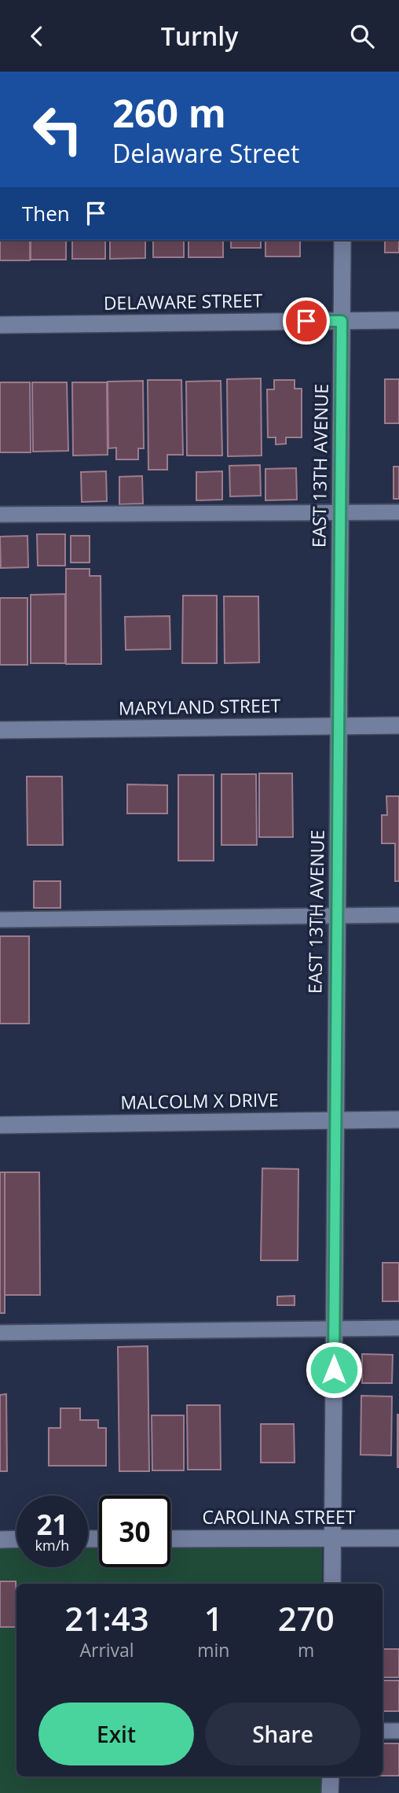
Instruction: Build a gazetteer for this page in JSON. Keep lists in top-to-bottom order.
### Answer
{
  "streets": {
    "street": [
      "DELAWARE STREET",
      "EAST 13TH AVENUE",
      "MARYLAND STREET",
      "MALCOLM X DRIVE",
      "CAROLINA STREET"
    ]
  },
  "crossings": [
    ["DELAWARE STREET", "EAST 13TH AVENUE"],
    ["EAST 13TH AVENUE", "MARYLAND STREET"],
    ["EAST 13TH AVENUE", "MALCOLM X DRIVE"],
    ["EAST 13TH AVENUE", "CAROLINA STREET"]
  ],
  "page": {
    "header": "Turnly",
    "turn": ["260 m", "Delaware Street"],
    "then": "Then",
    "speed": "21 km/h",
    "limit": "30",
    "eta": [
      "21:43",
      "Arrival",
      "1",
      "min",
      "270",
      "m"
    ],
    "buttons": ["Exit", "Share"]
  }
}
